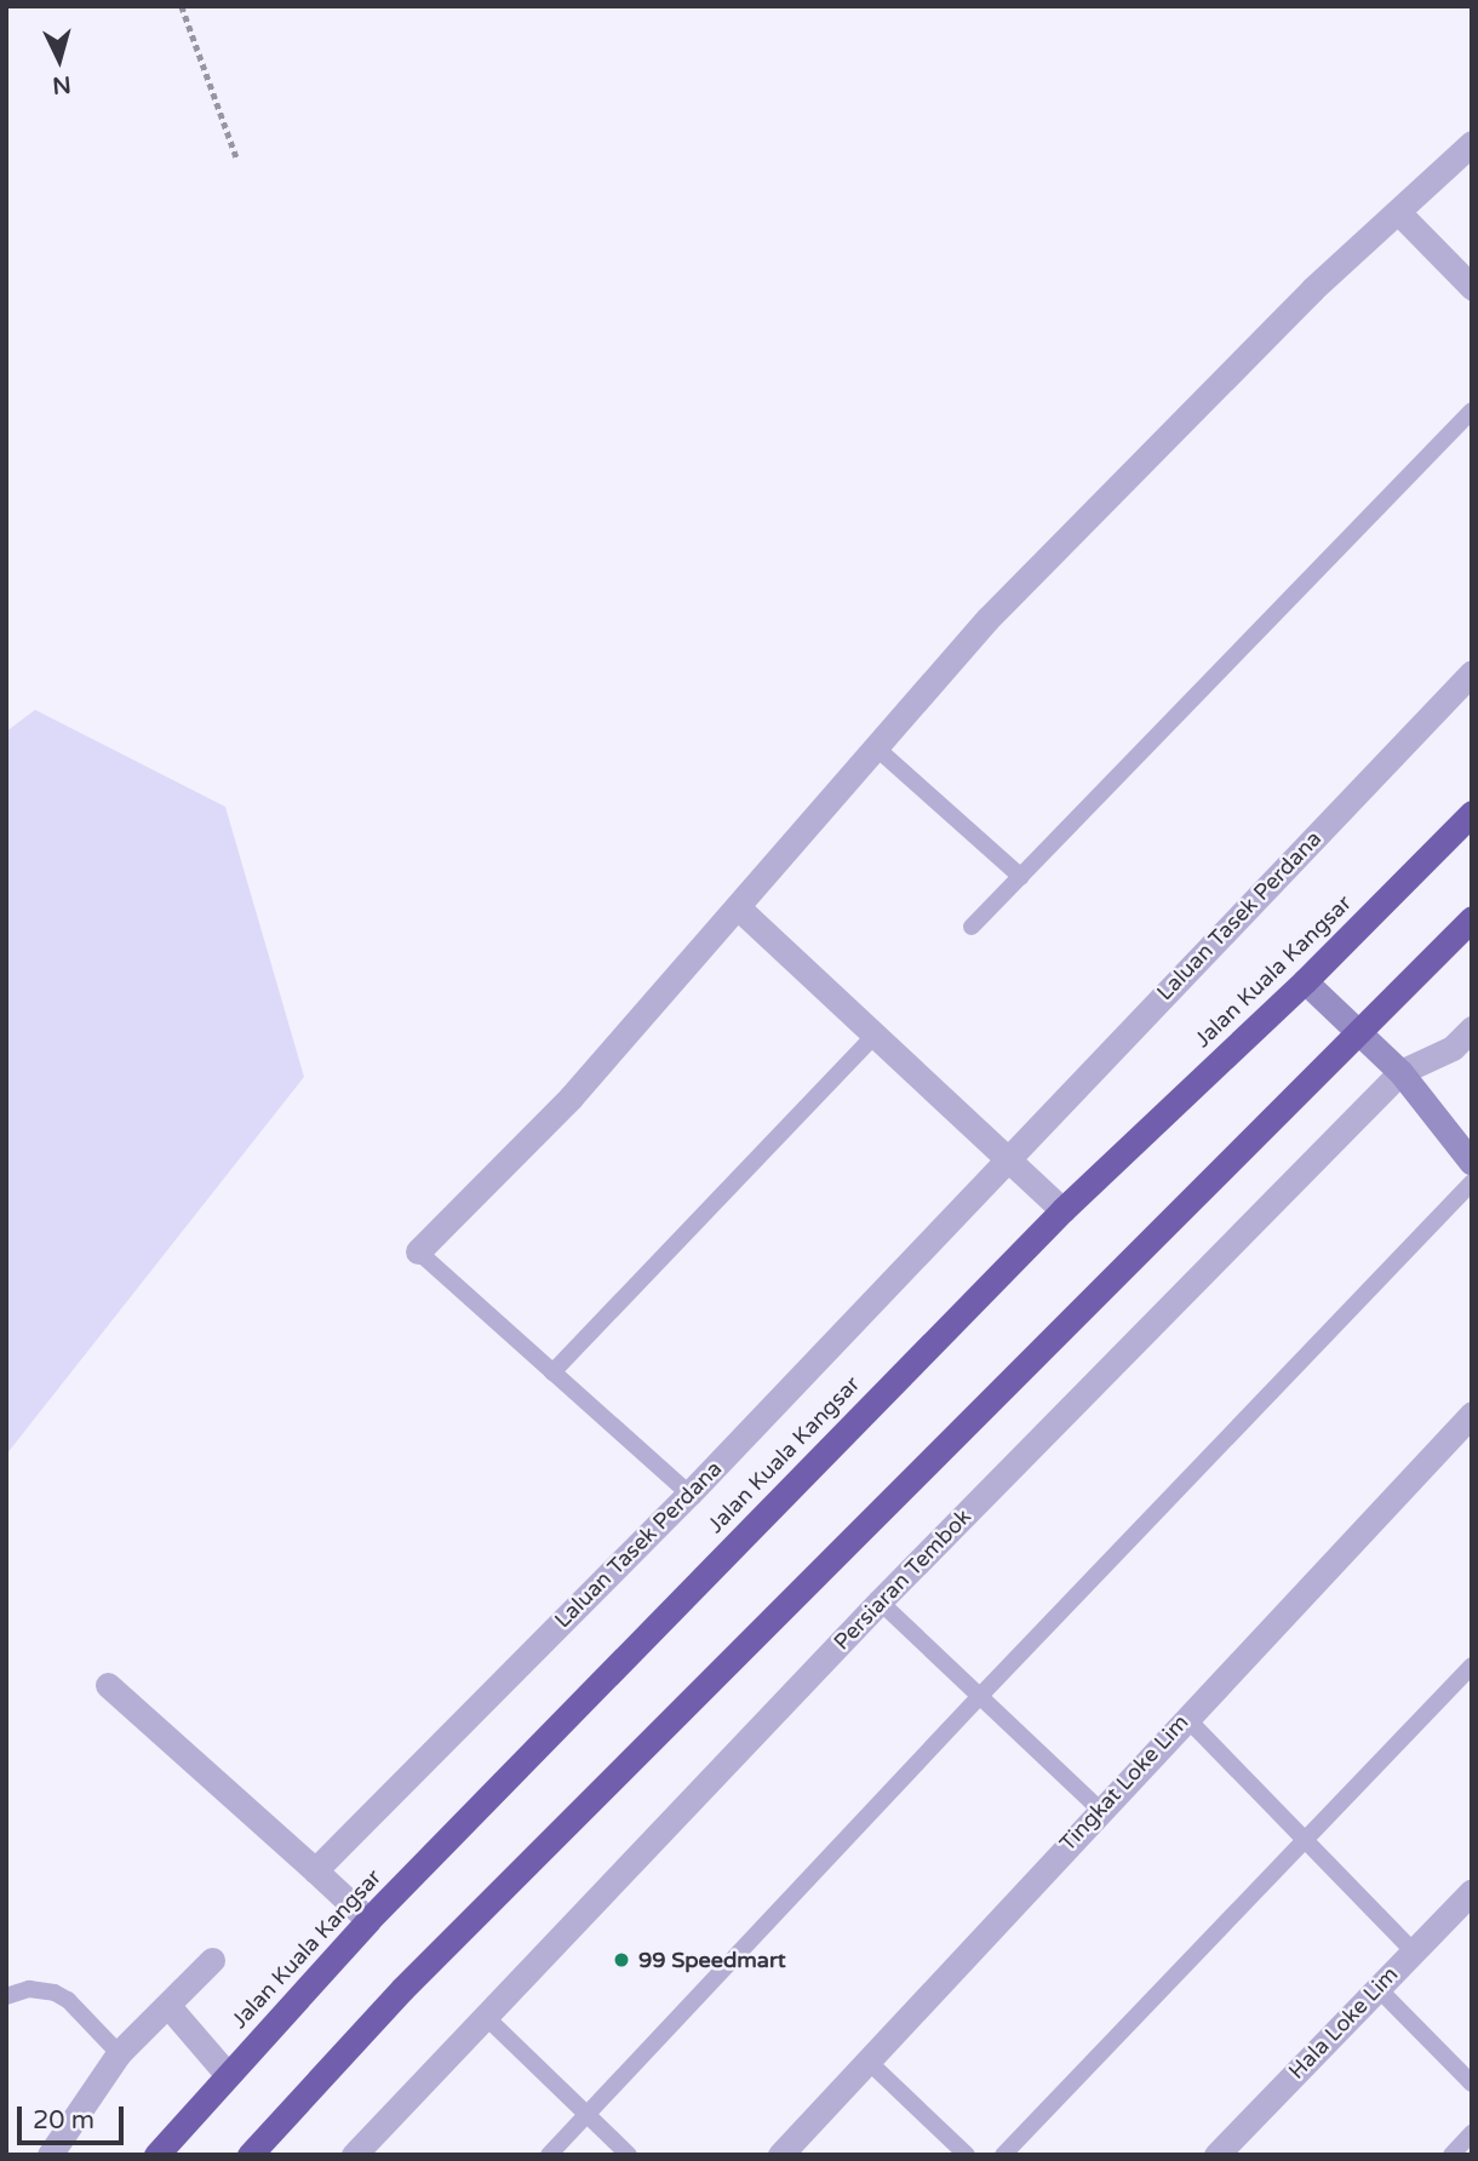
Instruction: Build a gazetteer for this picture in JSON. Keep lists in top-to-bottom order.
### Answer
{
  "streets": {
    "highway": ["Jalan Kuala Kangsar"],
    "street": [
      "Laluan Tasek Perdana",
      "Persiaran Tembok",
      "Tingkat Loke Lim",
      "Hala Loke Lim"
    ]
  },
  "places": ["99 Speedmart"],
  "scale_bar": "20 m",
  "north": "bottom"
}
